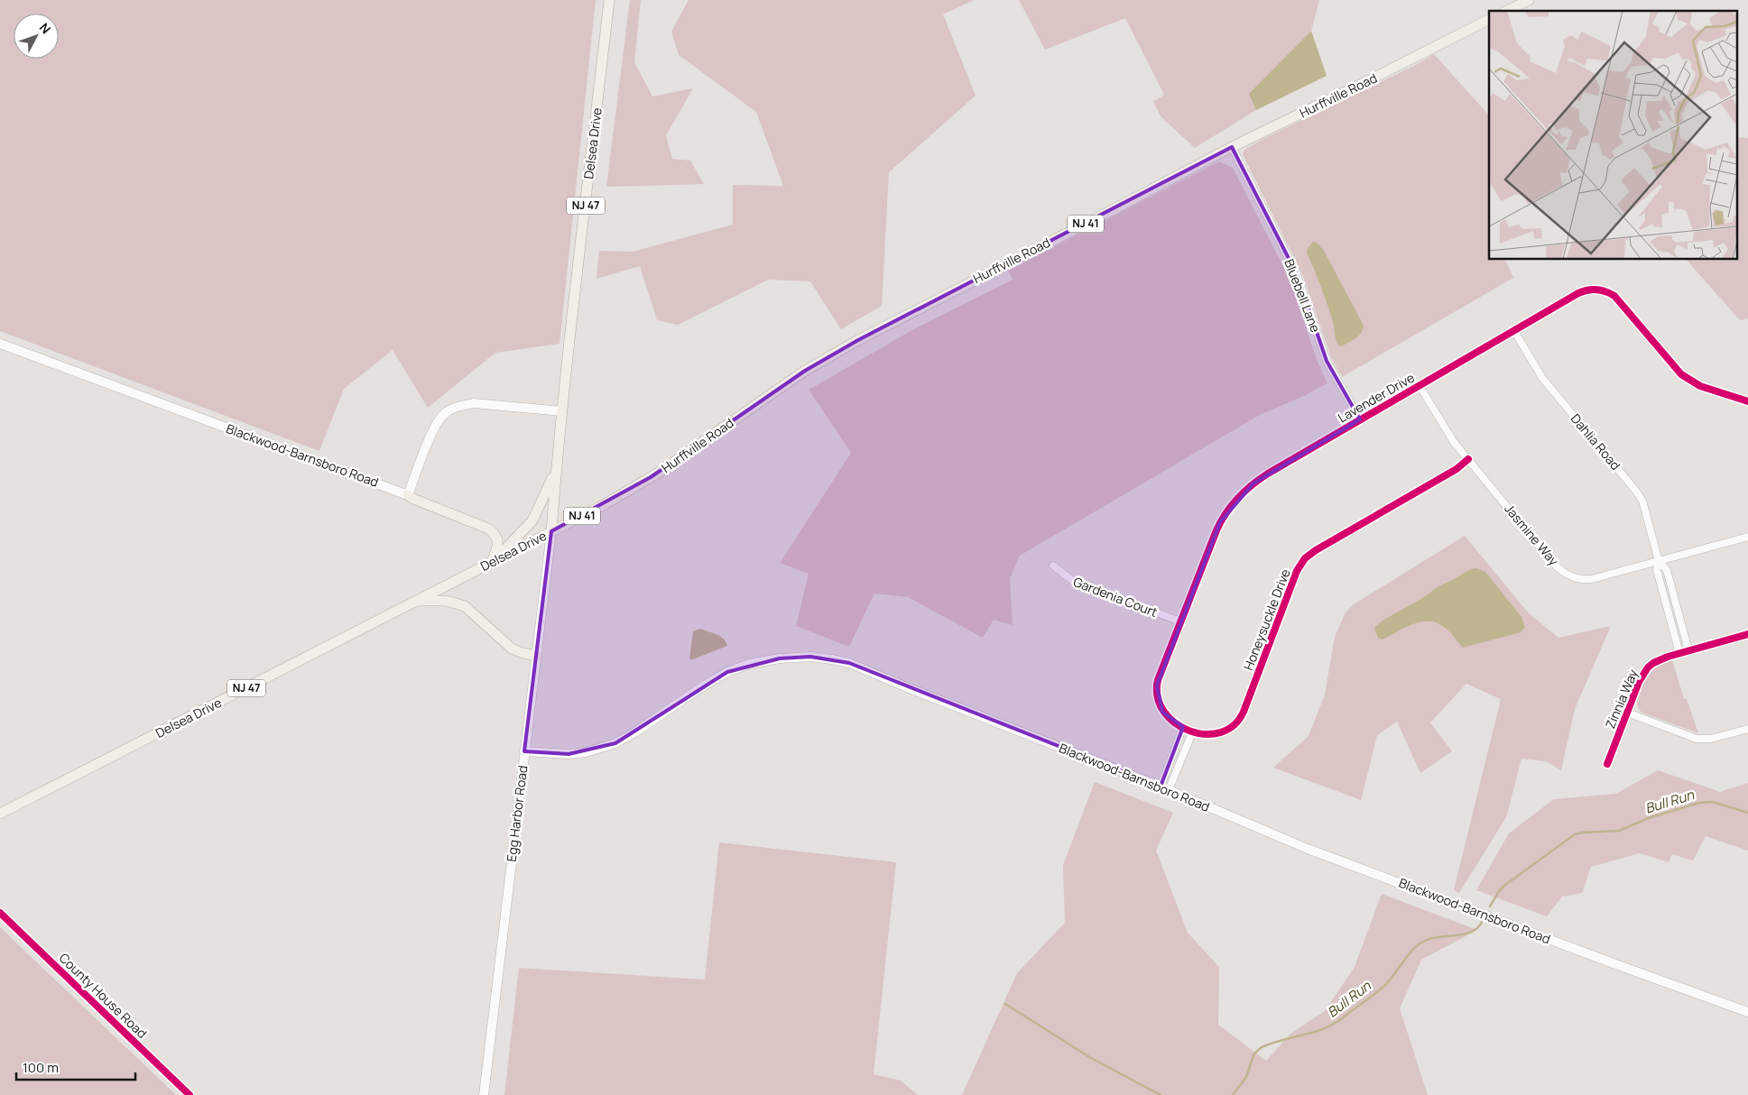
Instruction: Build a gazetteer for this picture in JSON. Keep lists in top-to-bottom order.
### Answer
{
  "streets": {
    "main road": [
      "Hurffville Road",
      "Delsea Drive",
      "NJ 47",
      "NJ 41",
      "Blackwood-Barnsboro Road",
      "Egg Harbor Road"
    ],
    "street": [
      "Bluebell Lane",
      "Lavender Drive",
      "Dahlia Road",
      "Jasmine Way",
      "Gardenia Court",
      "Honeysuckle Drive",
      "Zinnia Way",
      "County House Road"
    ]
  },
  "crossings": [
    ["Hurffville Road", "Delsea Drive"],
    ["Hurffville Road", "Bluebell Lane"],
    ["Hurffville Road", "Egg Harbor Road"],
    ["Delsea Drive", "NJ 47"],
    ["Delsea Drive", "Egg Harbor Road"],
    ["Bluebell Lane", "Lavender Drive"],
    ["Lavender Drive", "Dahlia Road"],
    ["Lavender Drive", "Jasmine Way"],
    ["Lavender Drive", "Gardenia Court"],
    ["Lavender Drive", "Honeysuckle Drive"],
    ["Dahlia Road", "Jasmine Way"],
    ["Dahlia Road", "Zinnia Way"],
    ["Blackwood-Barnsboro Road", "Egg Harbor Road"],
    ["Jasmine Way", "Honeysuckle Drive"]
  ],
  "water": ["Bull Run"],
  "scale_bar": "100 m",
  "north": "top right"
}
